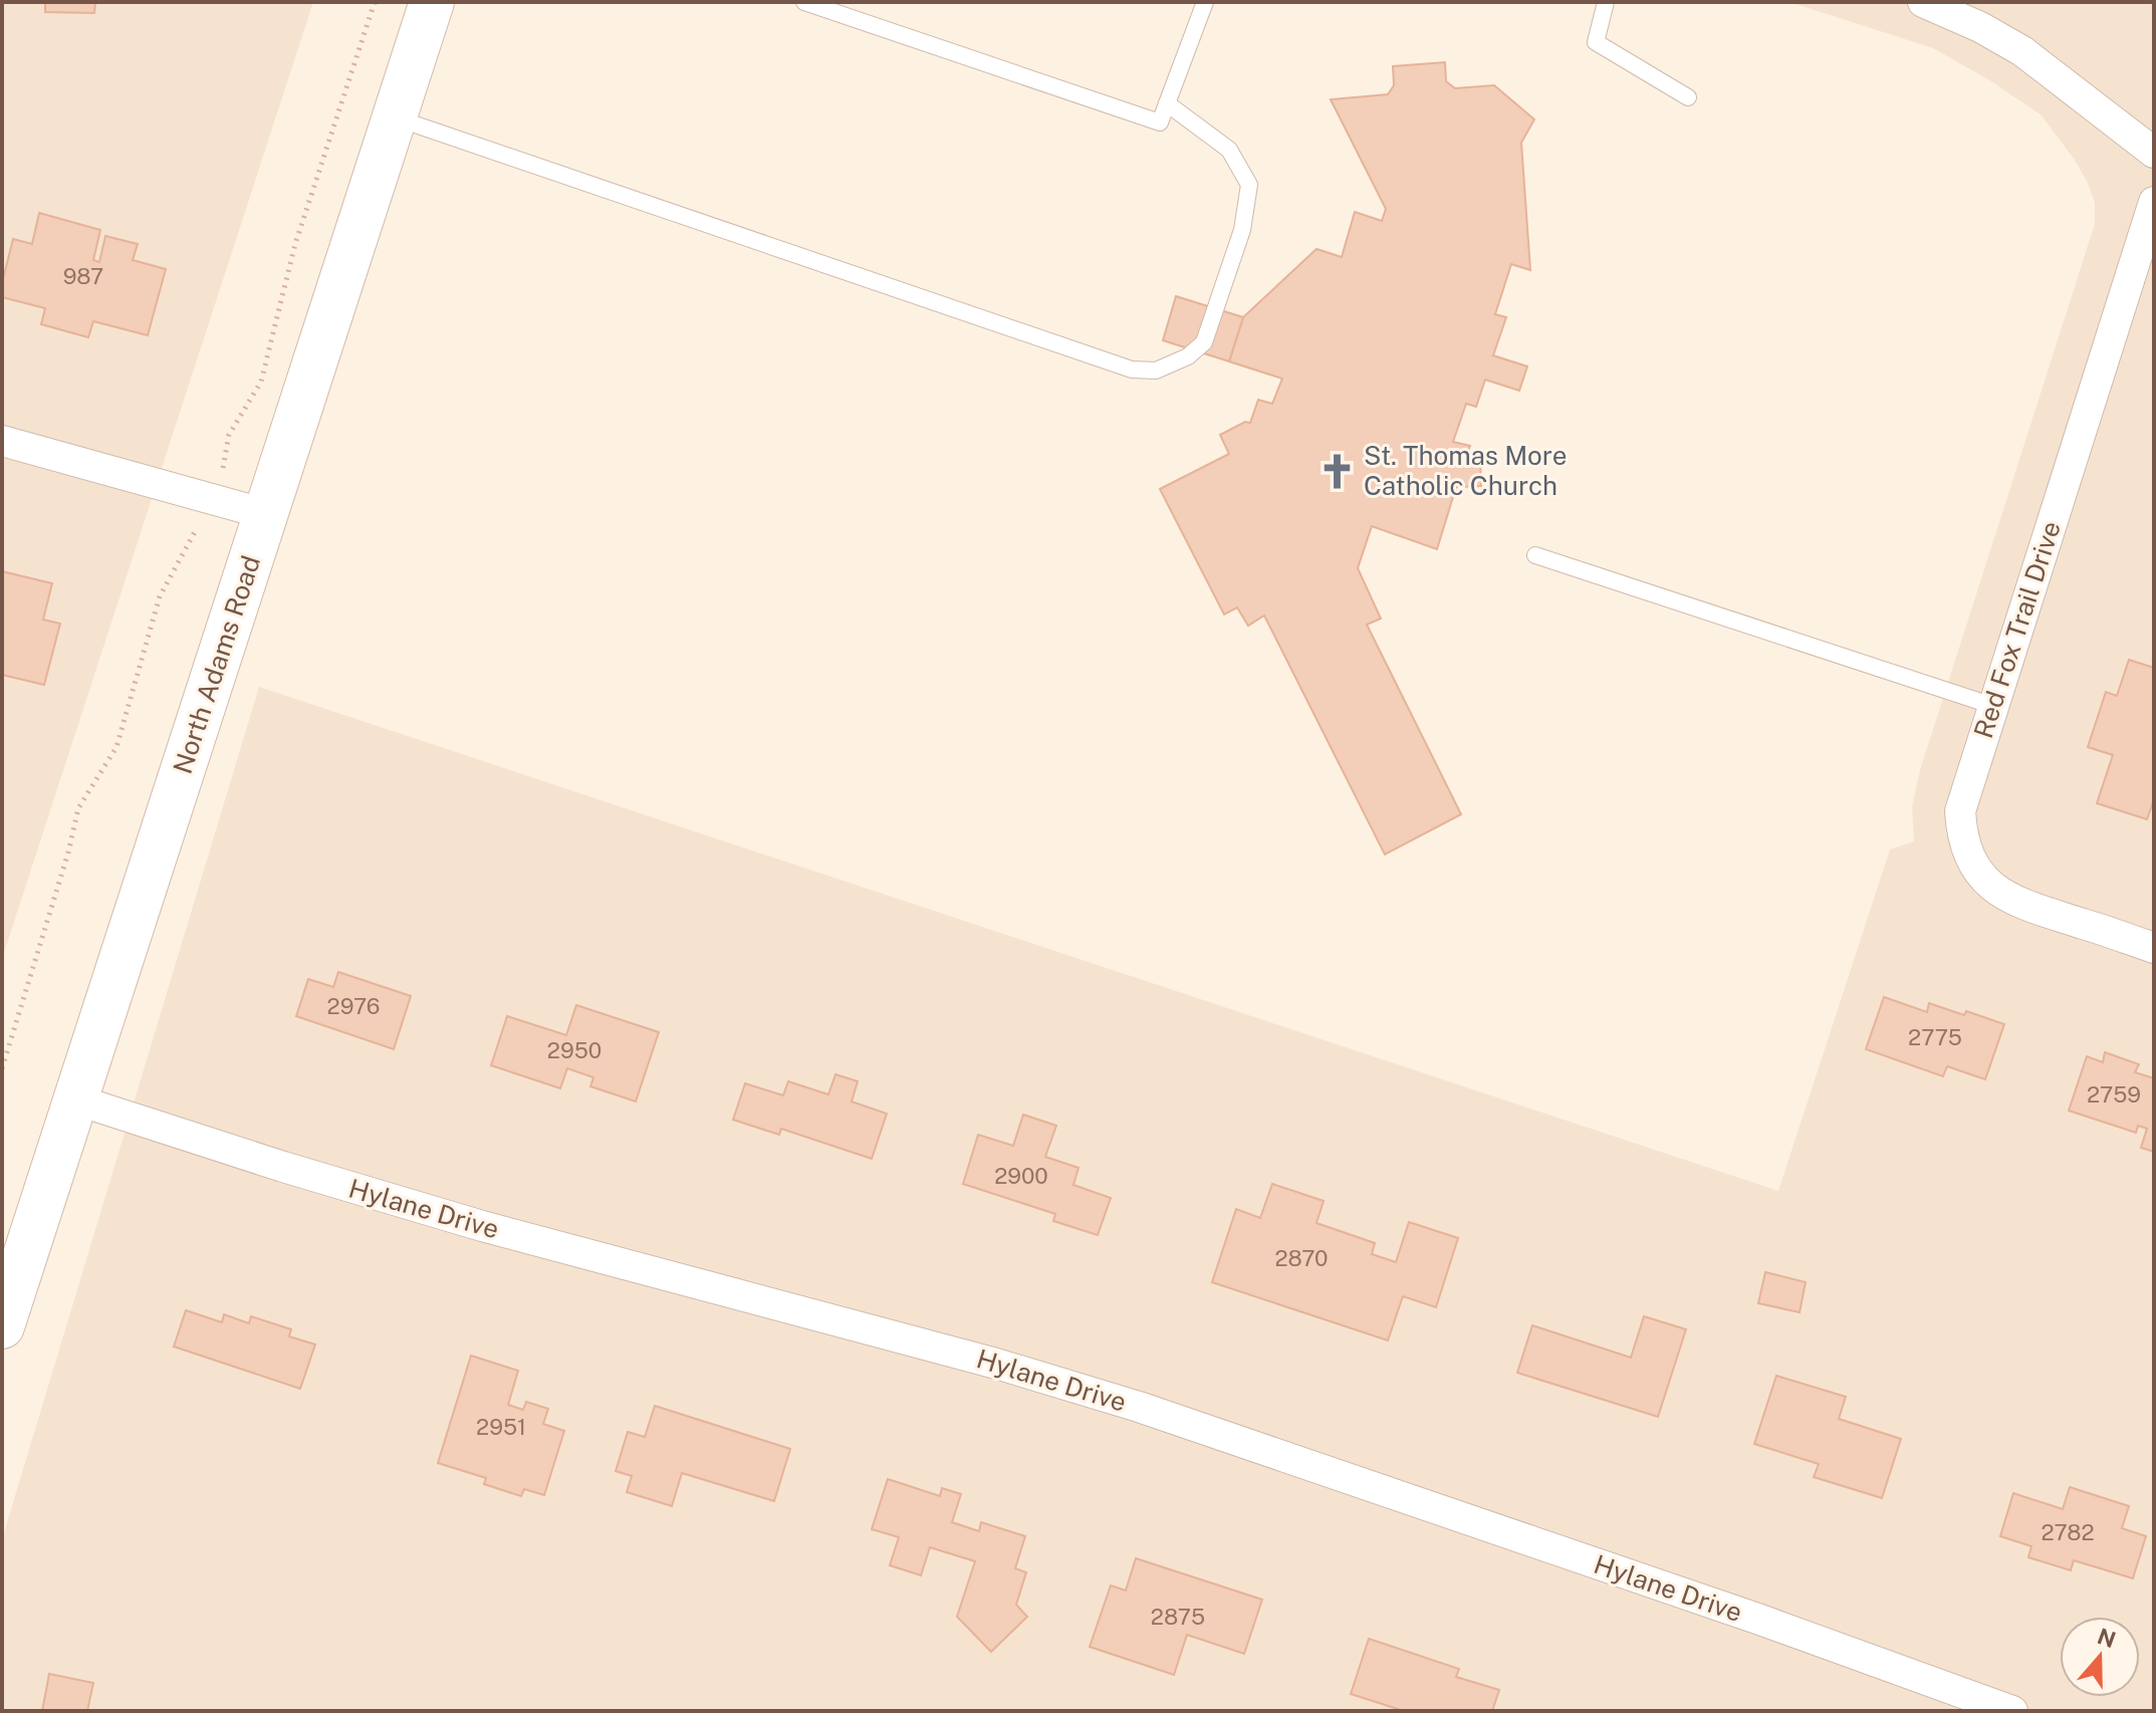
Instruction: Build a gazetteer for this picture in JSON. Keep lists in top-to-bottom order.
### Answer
{
  "streets": {
    "street": ["Red Fox Trail Drive", "North Adams Road", "Hylane Drive"]
  },
  "crossings": [
    ["North Adams Road", "Hylane Drive"]
  ],
  "places": {
    "church": ["St. Thomas More Catholic Church"]
  },
  "house_numbers": [
    "987",
    "2976",
    "2775",
    "2950",
    "2759",
    "2900",
    "2870",
    "2951",
    "2782",
    "2875"
  ],
  "north": "top"
}
